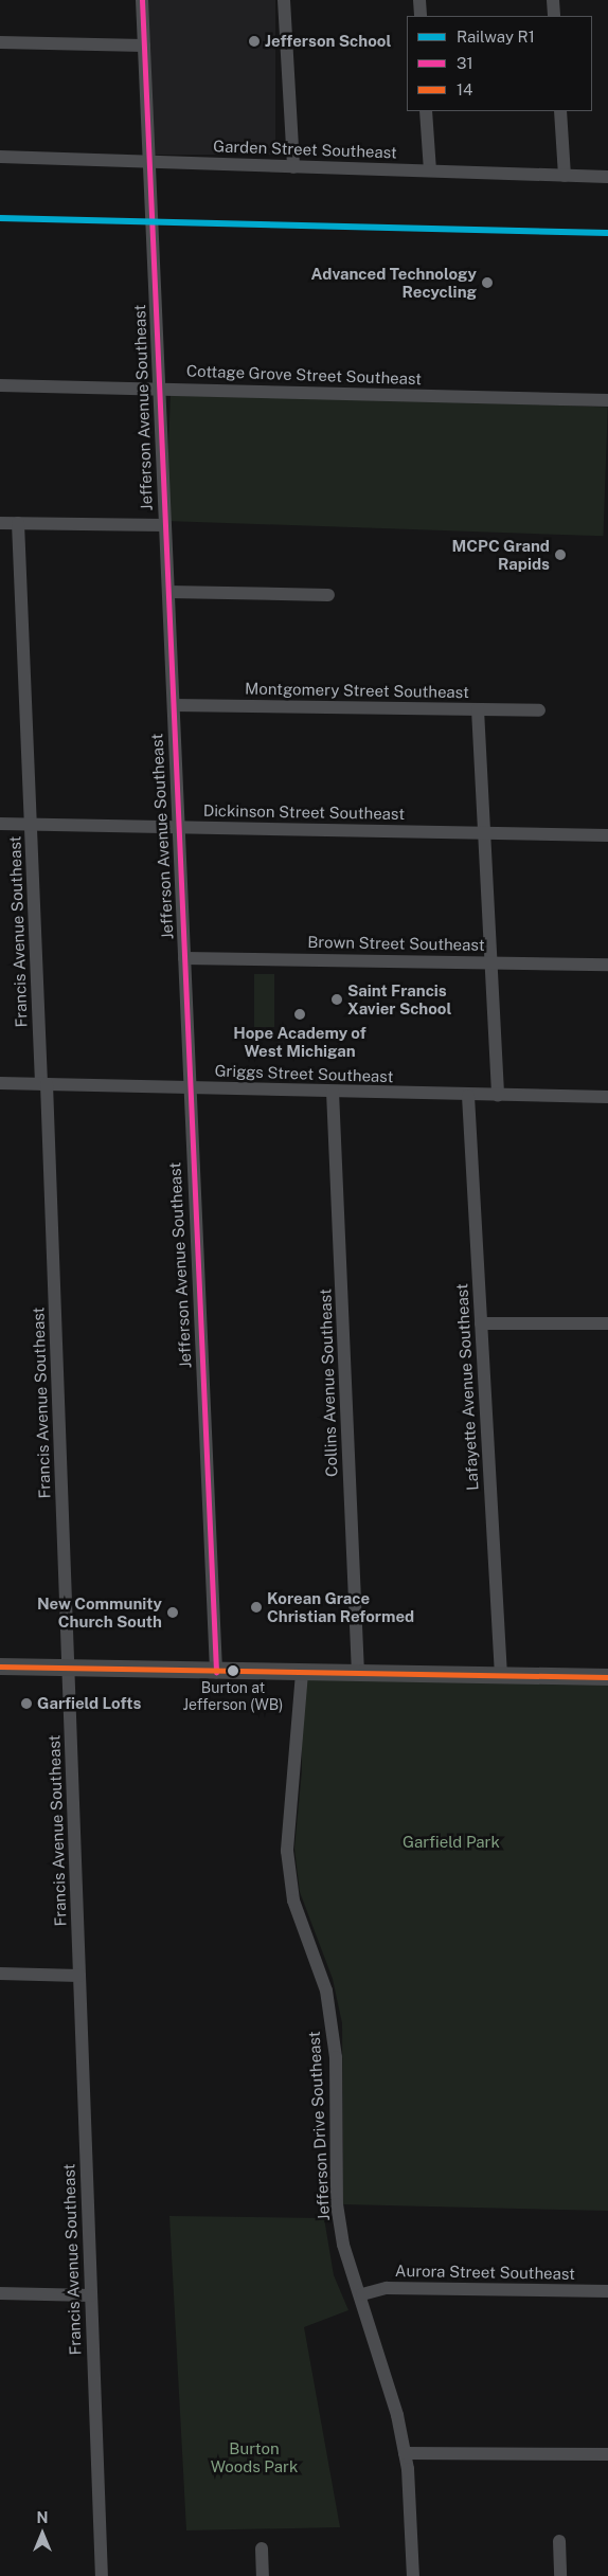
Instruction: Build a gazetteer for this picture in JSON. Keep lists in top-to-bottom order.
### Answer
{
  "streets": {
    "street": [
      "Garden Street Southeast",
      "Cottage Grove Street Southeast",
      "Jefferson Avenue Southeast",
      "Montgomery Street Southeast",
      "Dickinson Street Southeast",
      "Francis Avenue Southeast",
      "Brown Street Southeast",
      "Griggs Street Southeast",
      "Collins Avenue Southeast",
      "Lafayette Avenue Southeast",
      "Jefferson Drive Southeast",
      "Aurora Street Southeast"
    ]
  },
  "crossings": [
    ["Garden Street Southeast", "Jefferson Avenue Southeast"],
    ["Cottage Grove Street Southeast", "Jefferson Avenue Southeast"],
    ["Jefferson Avenue Southeast", "Montgomery Street Southeast"],
    ["Jefferson Avenue Southeast", "Dickinson Street Southeast"],
    ["Jefferson Avenue Southeast", "Brown Street Southeast"],
    ["Jefferson Avenue Southeast", "Griggs Street Southeast"],
    ["Dickinson Street Southeast", "Francis Avenue Southeast"],
    ["Francis Avenue Southeast", "Griggs Street Southeast"],
    ["Griggs Street Southeast", "Collins Avenue Southeast"],
    ["Griggs Street Southeast", "Lafayette Avenue Southeast"],
    ["Jefferson Drive Southeast", "Aurora Street Southeast"]
  ],
  "parks": ["Garfield Park", "Burton Woods Park"],
  "places": [
    "Jefferson School",
    "Advanced Technology Recycling",
    "MCPC Grand Rapids",
    "Saint Francis Xavier School",
    "Hope Academy of West Michigan",
    "Korean Grace Christian Reformed",
    "New Community Church South",
    "Burton at Jefferson (WB)",
    "Garfield Lofts"
  ],
  "lines": ["transit line 31", "rail line R1", "transit line 14"],
  "legend": ["Railway R1", "31", "14"],
  "north": "top"
}
